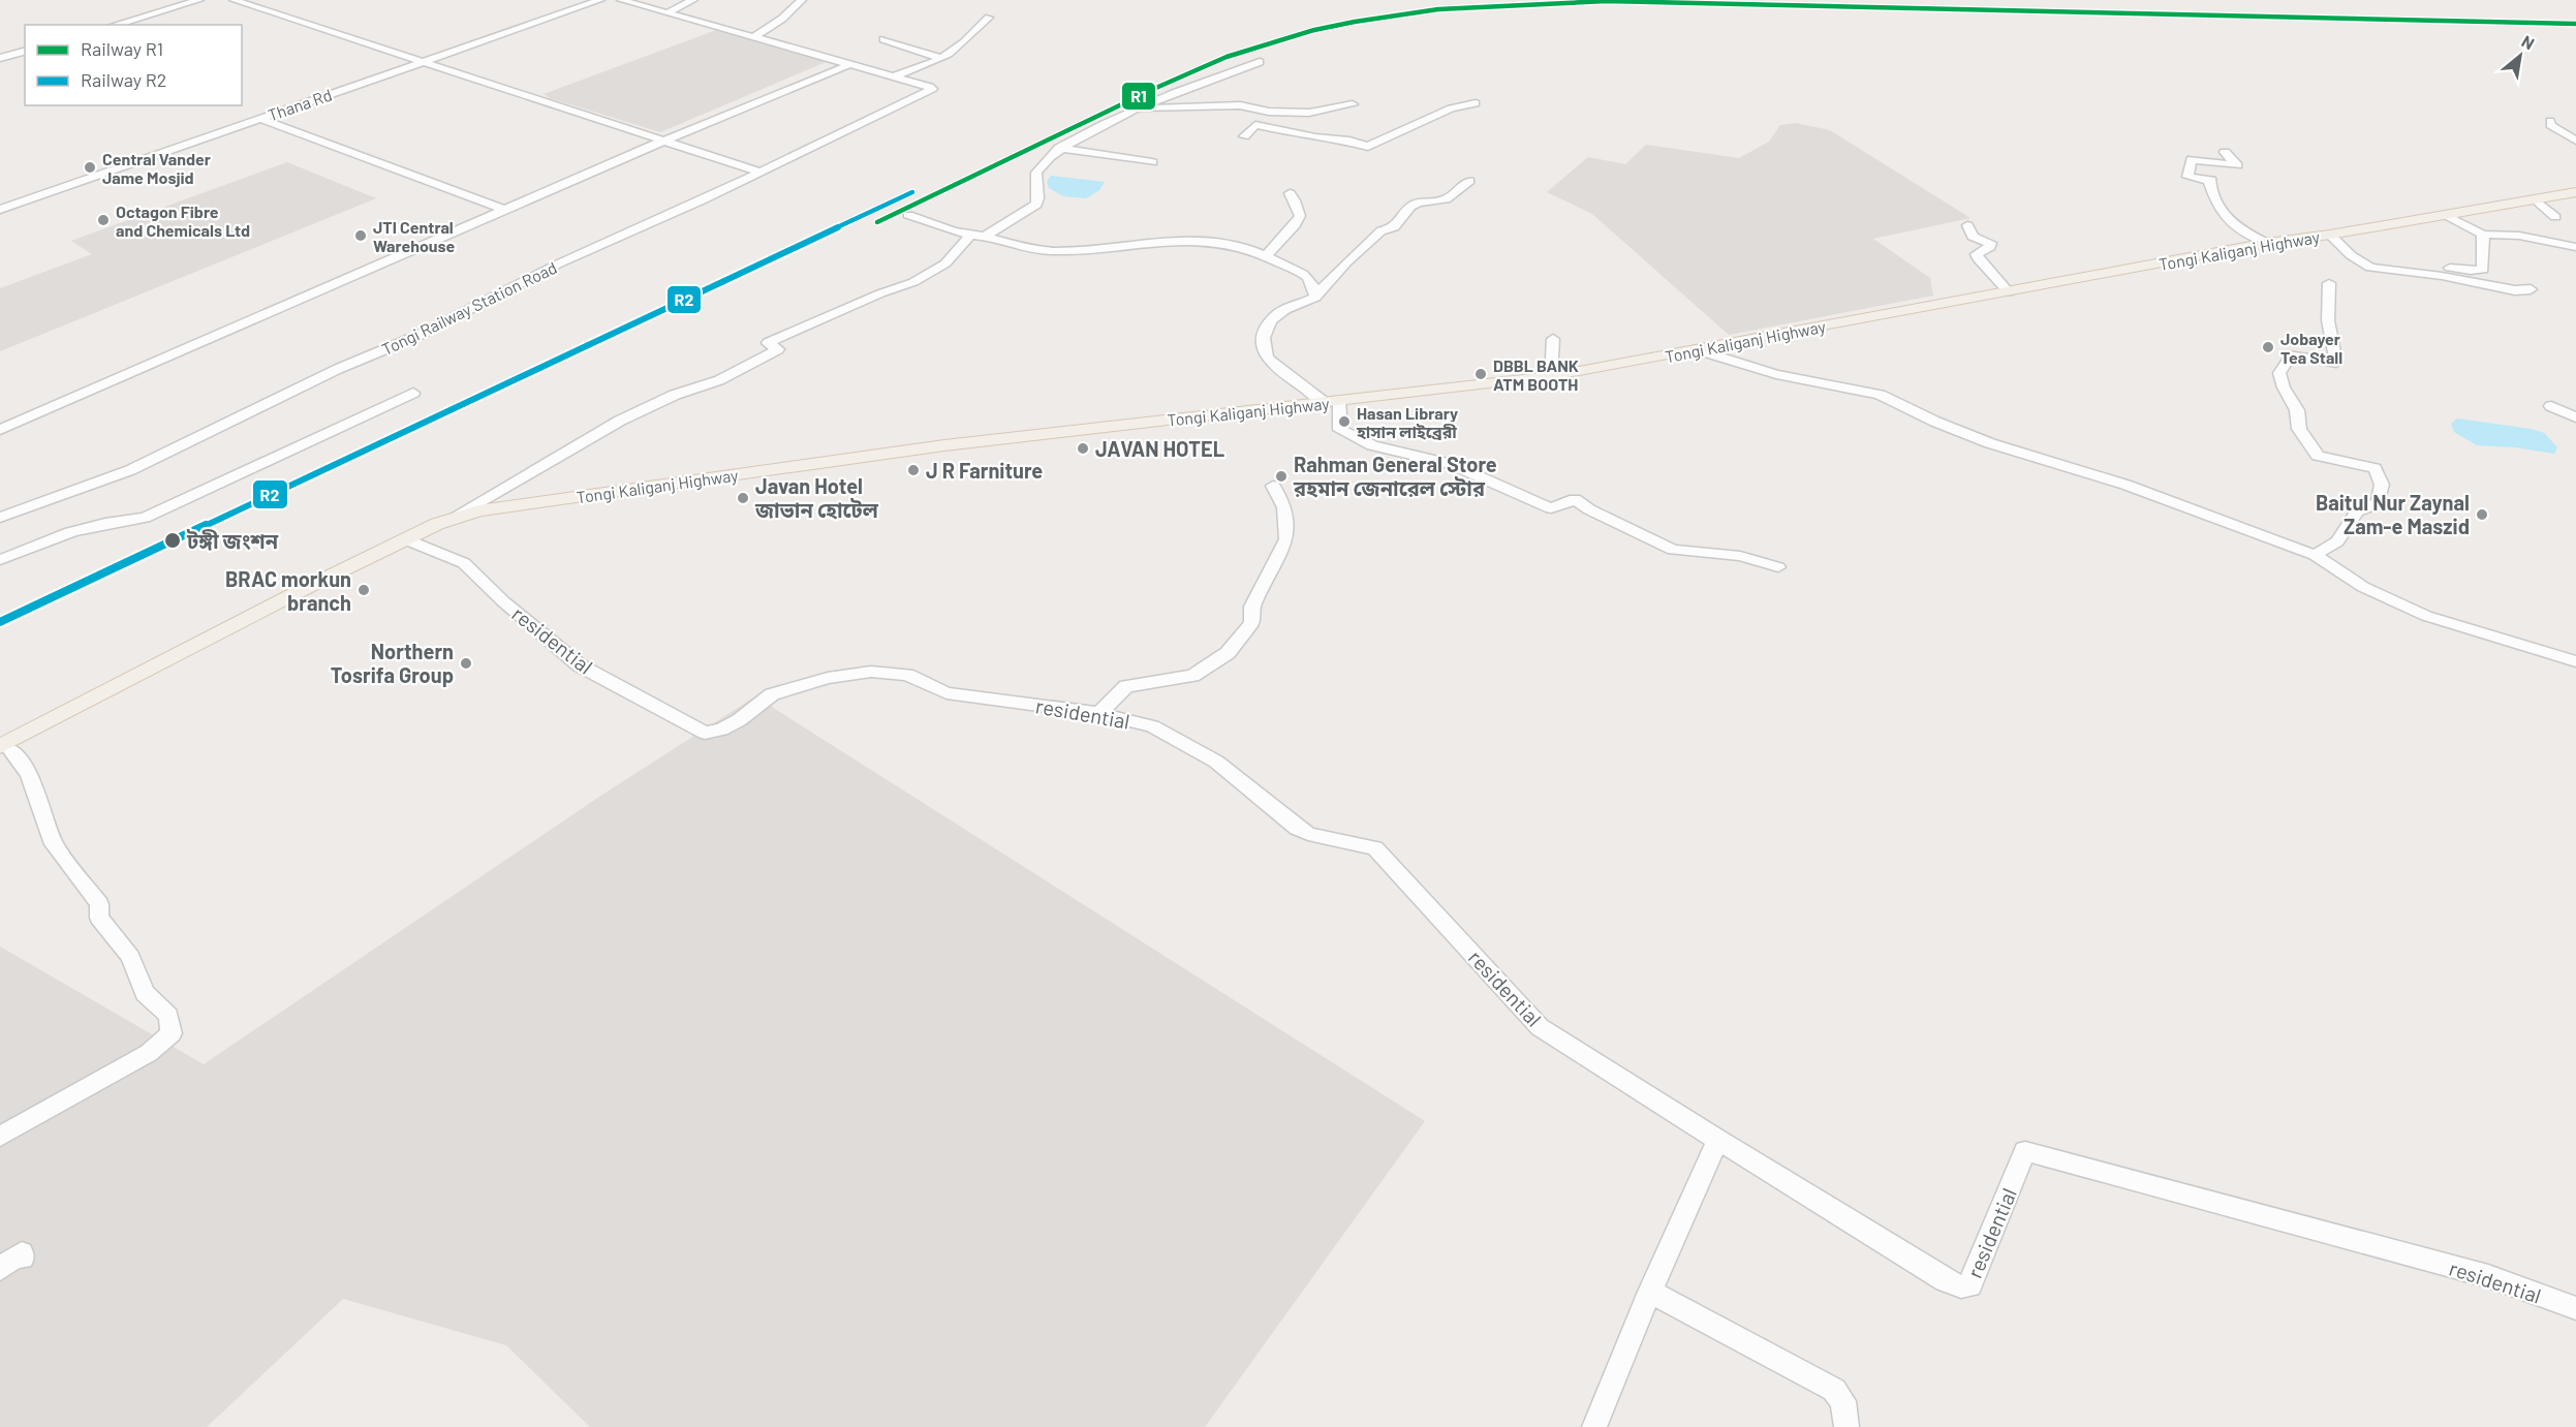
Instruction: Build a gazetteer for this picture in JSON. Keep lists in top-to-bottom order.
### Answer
{
  "streets": {
    "main road": ["Tongi Kaliganj Highway"],
    "street": ["Thana Rd", "Tongi Railway Station Road", "residential"]
  },
  "crossings": [
    ["Tongi Kaliganj Highway", "residential"]
  ],
  "places": [
    "Central Vander Jame Mosjid",
    "Octagon Fibre and Chemicals Ltd",
    "JTI Central Warehouse",
    "Jobayer Tea Stall",
    "DBBL BANK ATM BOOTH",
    "Hasan Library হাসান লাইব্রেরী",
    "JAVAN HOTEL",
    "J R Farniture",
    "Rahman General Store রহমান জেনারেল স্টোর",
    "Javan Hotel জাভান হোটেল",
    "Baitul Nur Zaynal Zam-e Maszid",
    "টঙ্গী জংশন",
    "BRAC morkun branch",
    "Northern Tosrifa Group"
  ],
  "lines": ["rail line R1", "rail line R2"],
  "legend": ["Railway R1", "Railway R2"],
  "north": "top right"
}
